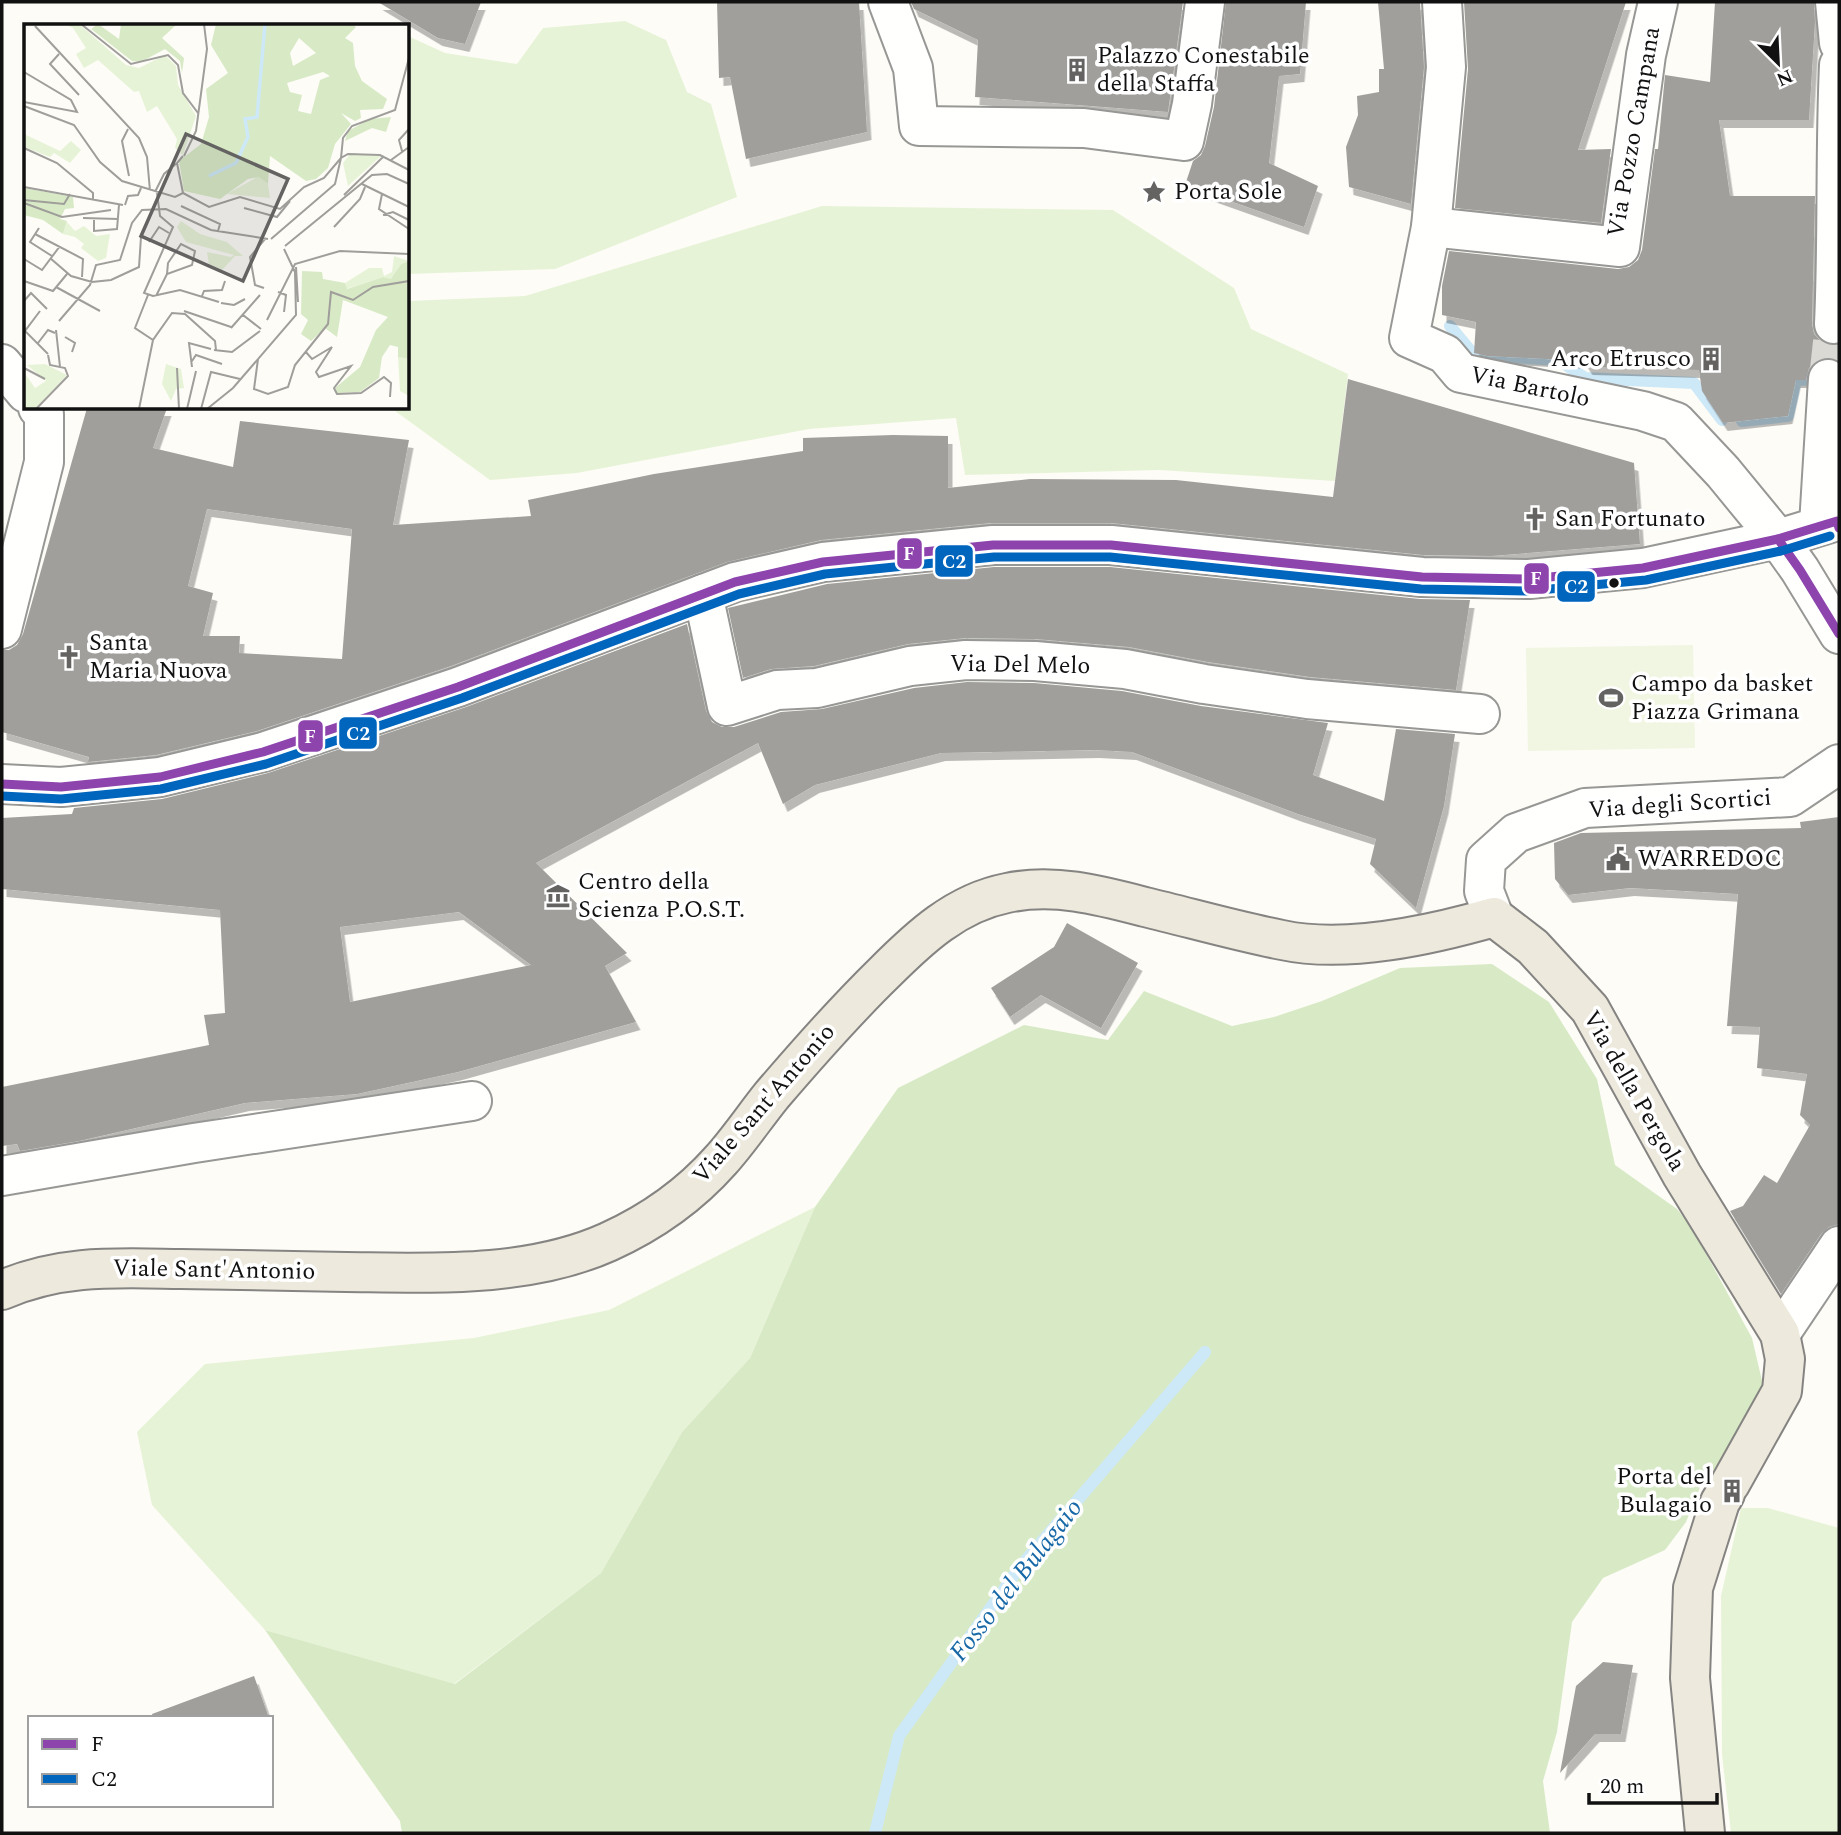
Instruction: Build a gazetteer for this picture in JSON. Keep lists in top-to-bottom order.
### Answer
{
  "streets": {
    "main road": ["Via della Pergola", "Viale Sant'Antonio"],
    "street": [
      "Via Pozzo Campana",
      "Via Bartolo",
      "Via Del Melo",
      "Via degli Scortici"
    ]
  },
  "crossings": [
    ["Via Pozzo Campana", "Via Bartolo"],
    ["Via degli Scortici", "Via della Pergola"],
    ["Via degli Scortici", "Viale Sant'Antonio"],
    ["Via della Pergola", "Viale Sant'Antonio"]
  ],
  "water": ["Fosso del Bulagaio"],
  "places": {
    "building": ["Palazzo Conestabile della Staffa", "Arco Etrusco", "Porta del Bulagaio"],
    "place": ["Porta Sole"],
    "church": ["San Fortunato", "Santa Maria Nuova"],
    "sports": ["Campo da basket Piazza Grimana"],
    "public building": ["WARREDOC"],
    "museum": ["Centro della Scienza P.O.S.T."]
  },
  "lines": ["transit line F", "transit line C2"],
  "legend": ["F", "C2"],
  "scale_bar": "20 m",
  "north": "bottom right"
}
